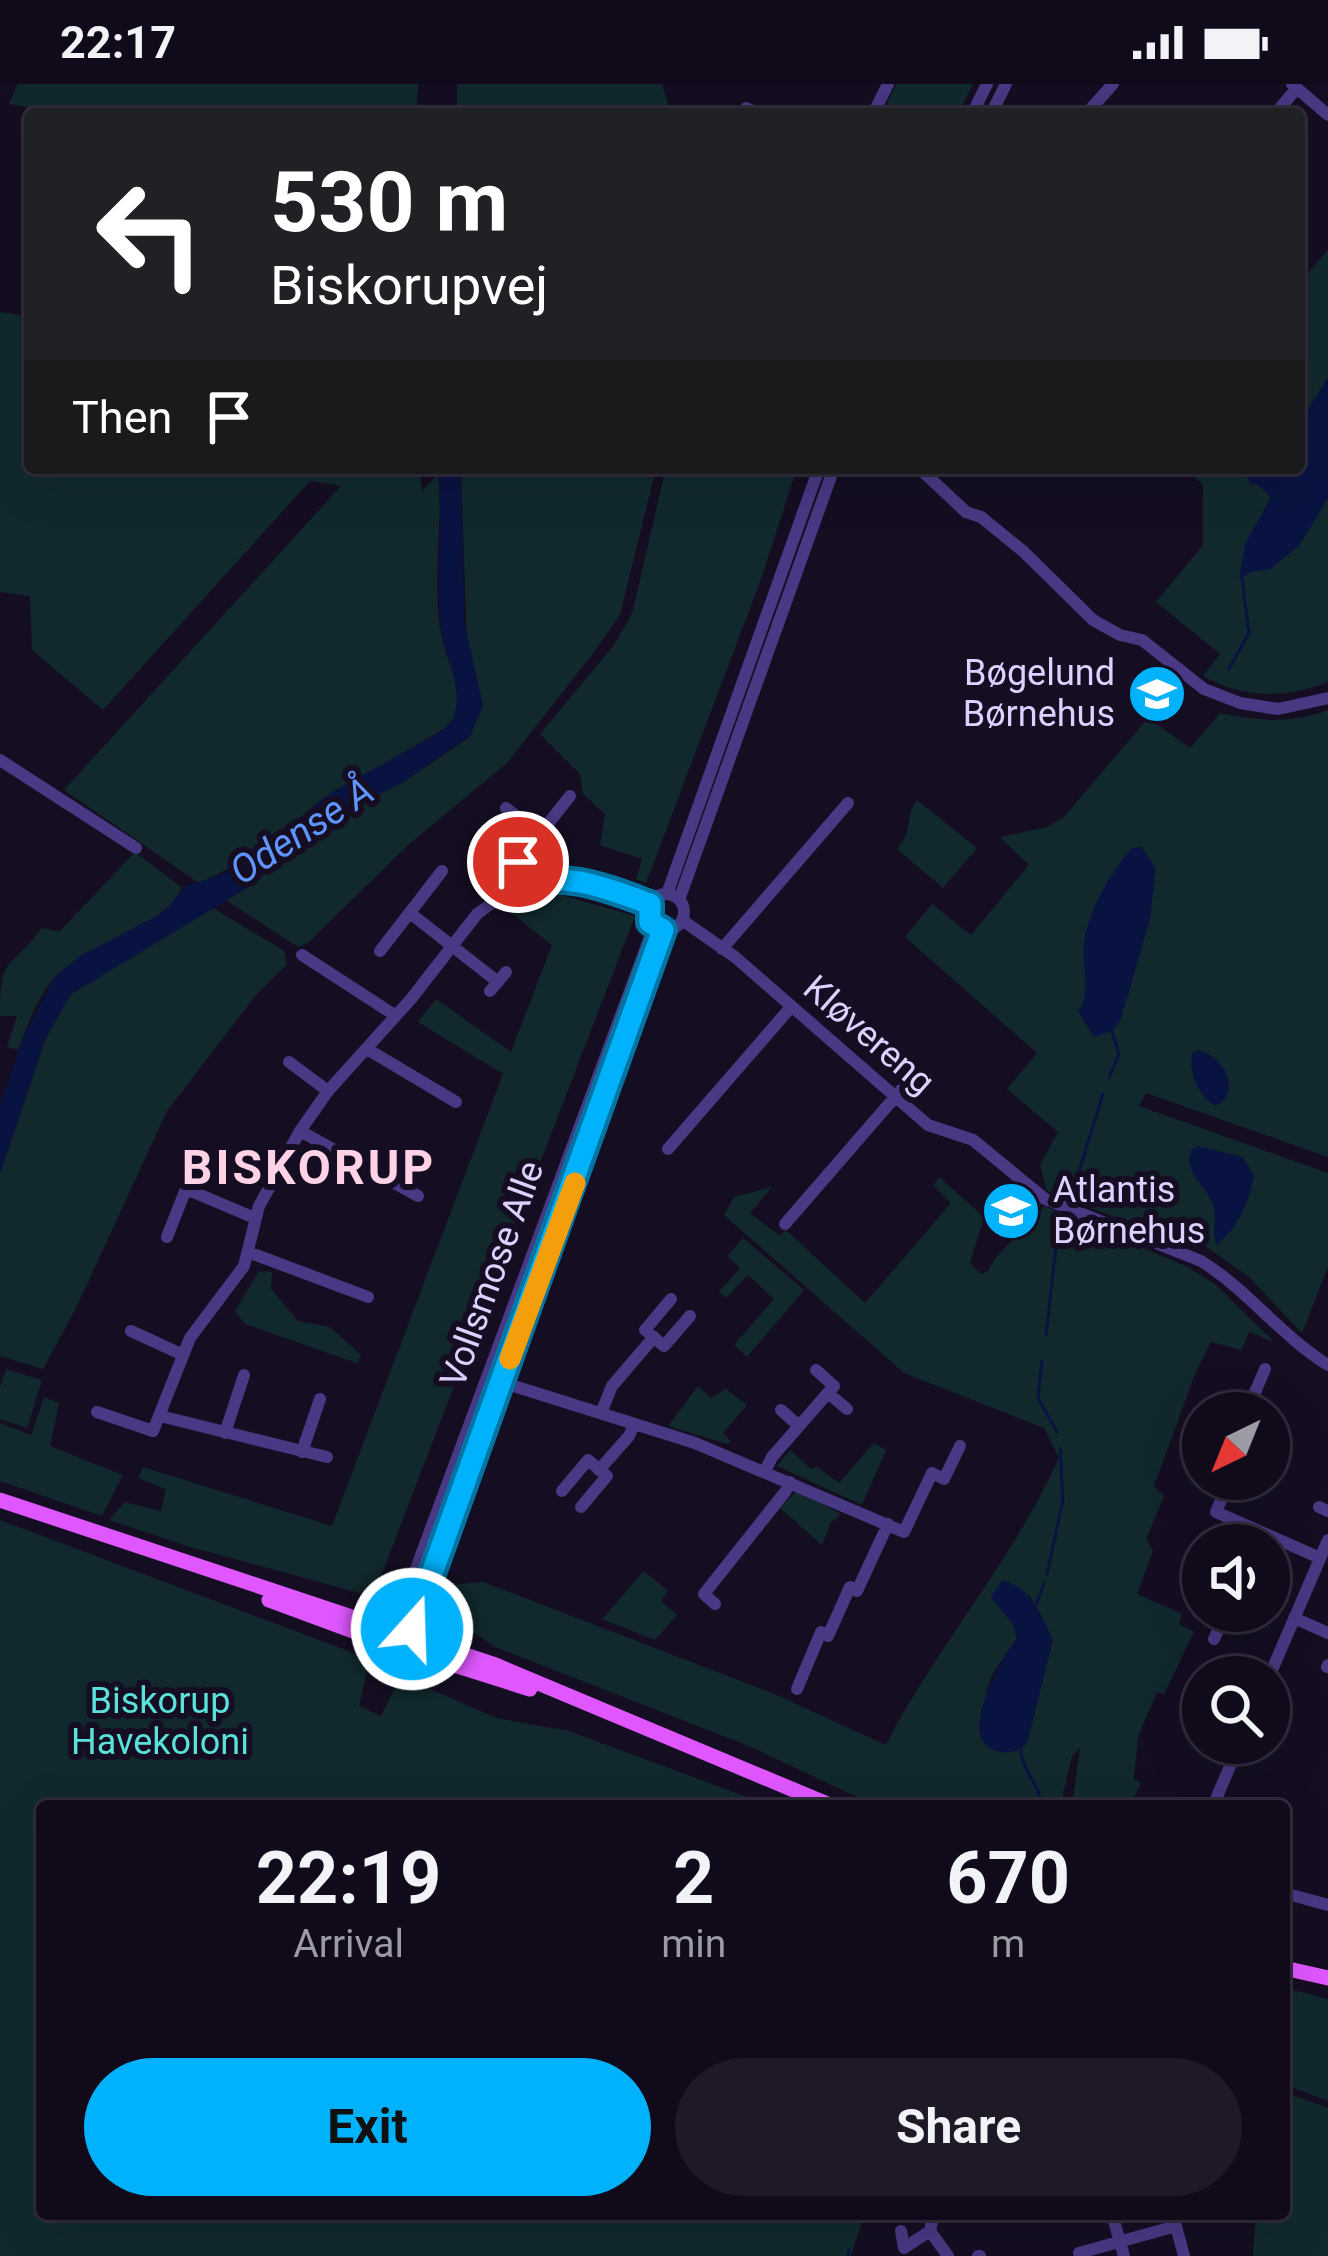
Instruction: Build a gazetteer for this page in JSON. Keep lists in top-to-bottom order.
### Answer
{
  "streets": {
    "street": ["Kløvereng", "Vollsmose Alle"]
  },
  "crossings": [
    ["Kløvereng", "Vollsmose Alle"]
  ],
  "districts": ["BISKORUP"],
  "water": ["Odense Å"],
  "parks": ["Biskorup Havekoloni"],
  "places": {
    "school or university": ["Bøgelund Børnehus", "Atlantis Børnehus"]
  },
  "north": "bottom left",
  "page": {
    "status": "22:17",
    "turn": ["530 m", "Biskorupvej"],
    "then": "Then",
    "eta": [
      "22:19",
      "Arrival",
      "2",
      "min",
      "670",
      "m"
    ],
    "buttons": ["Exit", "Share"]
  }
}
